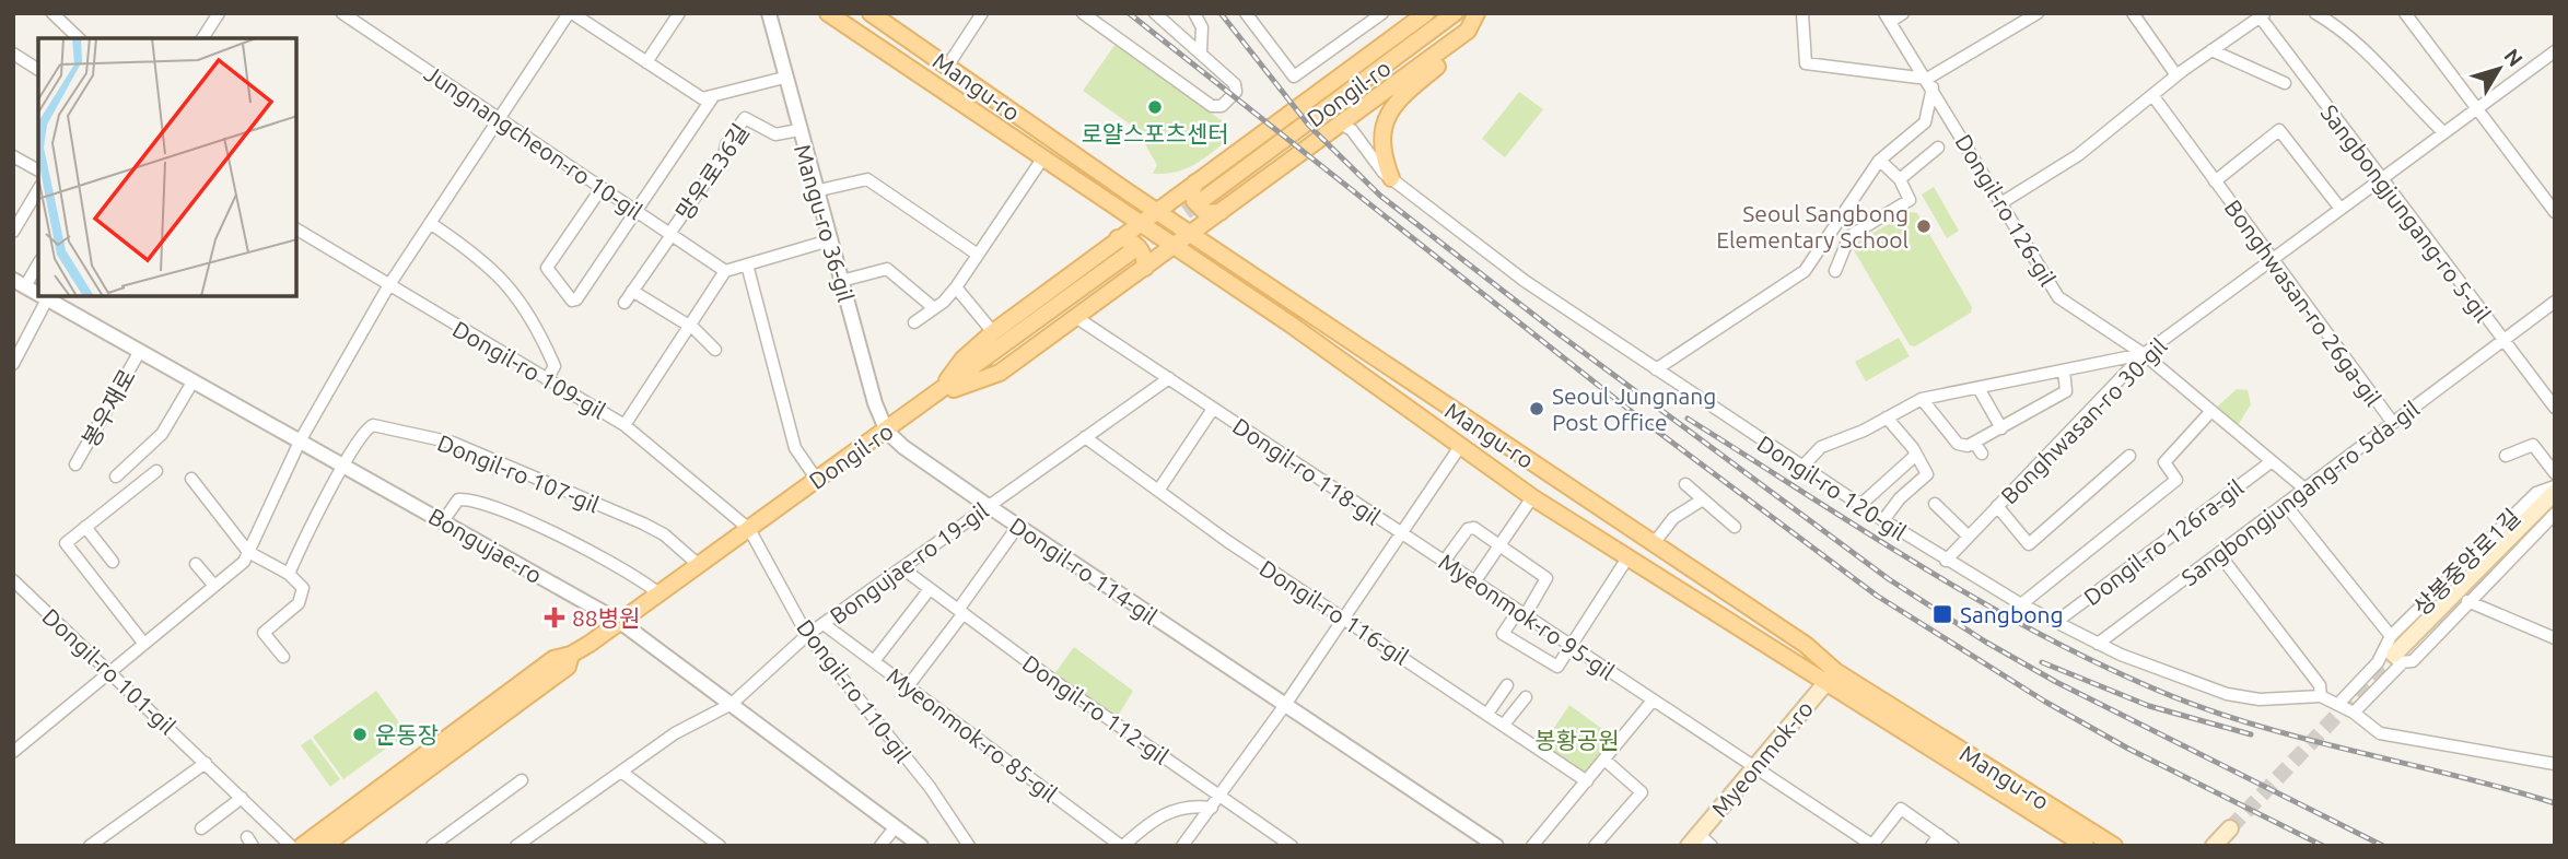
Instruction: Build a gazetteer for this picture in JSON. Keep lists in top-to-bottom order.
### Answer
{
  "streets": {
    "main road": ["Mangu-ro", "Dongil-ro", "Myeonmok-ro"],
    "street": [
      "Jungnangcheon-ro 10-gil",
      "망우로36길",
      "Dongil-ro 126-gil",
      "Sangbongjungang-ro 5-gil",
      "Mangu-ro 36-gil",
      "Bonghwasan-ro 26ga-gil",
      "Dongil-ro 109-gil",
      "봉우재로",
      "Bonghwasan-ro 30-gil",
      "Dongil-ro 118-gil",
      "Dongil-ro 107-gil",
      "Dongil-ro 120-gil",
      "Sangbongjungang-ro 5da-gil",
      "Dongil-ro 126ra-gil",
      "Bongujae-ro",
      "상봉중앙로1길",
      "Bongujae-ro 19-gil",
      "Dongil-ro 114-gil",
      "Dongil-ro 116-gil",
      "Myeonmok-ro 95-gil",
      "Dongil-ro 101-gil",
      "Dongil-ro 110-gil",
      "Dongil-ro 112-gil",
      "Myeonmok-ro 85-gil"
    ]
  },
  "crossings": [
    ["Mangu-ro", "Myeonmok-ro"],
    ["Dongil-ro", "Mangu-ro 36-gil"],
    ["Dongil-ro", "Dongil-ro 109-gil"],
    ["Dongil-ro", "Dongil-ro 107-gil"],
    ["Dongil-ro", "Bongujae-ro"],
    ["Dongil-ro", "Dongil-ro 114-gil"],
    ["Dongil-ro", "Dongil-ro 110-gil"],
    ["Jungnangcheon-ro 10-gil", "망우로36길"],
    ["망우로36길", "Mangu-ro 36-gil"],
    ["Dongil-ro 126-gil", "Bonghwasan-ro 30-gil"],
    ["Dongil-ro 126-gil", "Sangbongjungang-ro 5da-gil"],
    ["Dongil-ro 126-gil", "Dongil-ro 126ra-gil"],
    ["Sangbongjungang-ro 5-gil", "Bonghwasan-ro 30-gil"],
    ["Sangbongjungang-ro 5-gil", "Sangbongjungang-ro 5da-gil"],
    ["Mangu-ro 36-gil", "Dongil-ro 114-gil"],
    ["Bonghwasan-ro 26ga-gil", "Bonghwasan-ro 30-gil"],
    ["Bonghwasan-ro 26ga-gil", "Sangbongjungang-ro 5da-gil"],
    ["Dongil-ro 109-gil", "Dongil-ro 110-gil"],
    ["봉우재로", "Bongujae-ro"],
    ["Bonghwasan-ro 30-gil", "Dongil-ro 120-gil"],
    ["Dongil-ro 118-gil", "Bongujae-ro 19-gil"],
    ["Dongil-ro 118-gil", "Dongil-ro 116-gil"],
    ["Dongil-ro 118-gil", "Myeonmok-ro 95-gil"],
    ["Dongil-ro 107-gil", "Bongujae-ro"],
    ["Dongil-ro 120-gil", "Sangbongjungang-ro 5da-gil"],
    ["Dongil-ro 120-gil", "Dongil-ro 126ra-gil"],
    ["Dongil-ro 120-gil", "상봉중앙로1길"],
    ["Bongujae-ro", "Bongujae-ro 19-gil"],
    ["Bongujae-ro 19-gil", "Dongil-ro 114-gil"],
    ["Bongujae-ro 19-gil", "Dongil-ro 116-gil"],
    ["Bongujae-ro 19-gil", "Dongil-ro 110-gil"],
    ["Bongujae-ro 19-gil", "Dongil-ro 112-gil"],
    ["Bongujae-ro 19-gil", "Myeonmok-ro 85-gil"],
    ["Myeonmok-ro 95-gil", "Myeonmok-ro"]
  ],
  "parks": ["봉황공원"],
  "places": {
    "other": [
      "로얄스포츠센터",
      "Seoul Sangbong Elementary School",
      "Seoul Jungnang Post Office",
      "운동장"
    ],
    "transit": ["Sangbong"],
    "health": ["88병원"]
  },
  "north": "top right"
}
